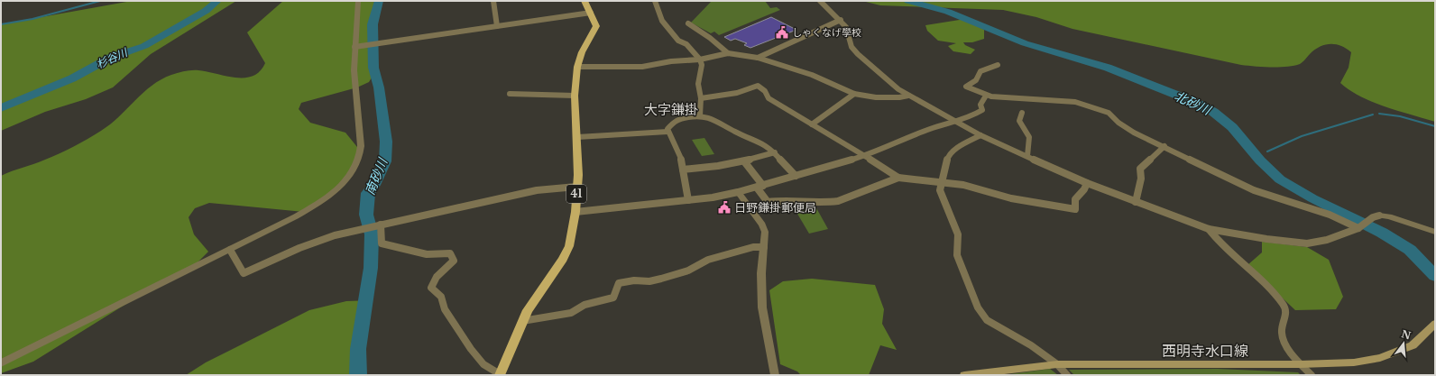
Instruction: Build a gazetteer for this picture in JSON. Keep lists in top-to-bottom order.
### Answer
{
  "streets": {
    "main road": ["41", "西明寺水口線"]
  },
  "districts": ["大字鎌掛"],
  "water": ["杉谷川", "北砂川", "南砂川"],
  "places": {
    "public building": ["しゃくなげ學校", "日野鎌掛郵便局"]
  },
  "north": "top"
}
